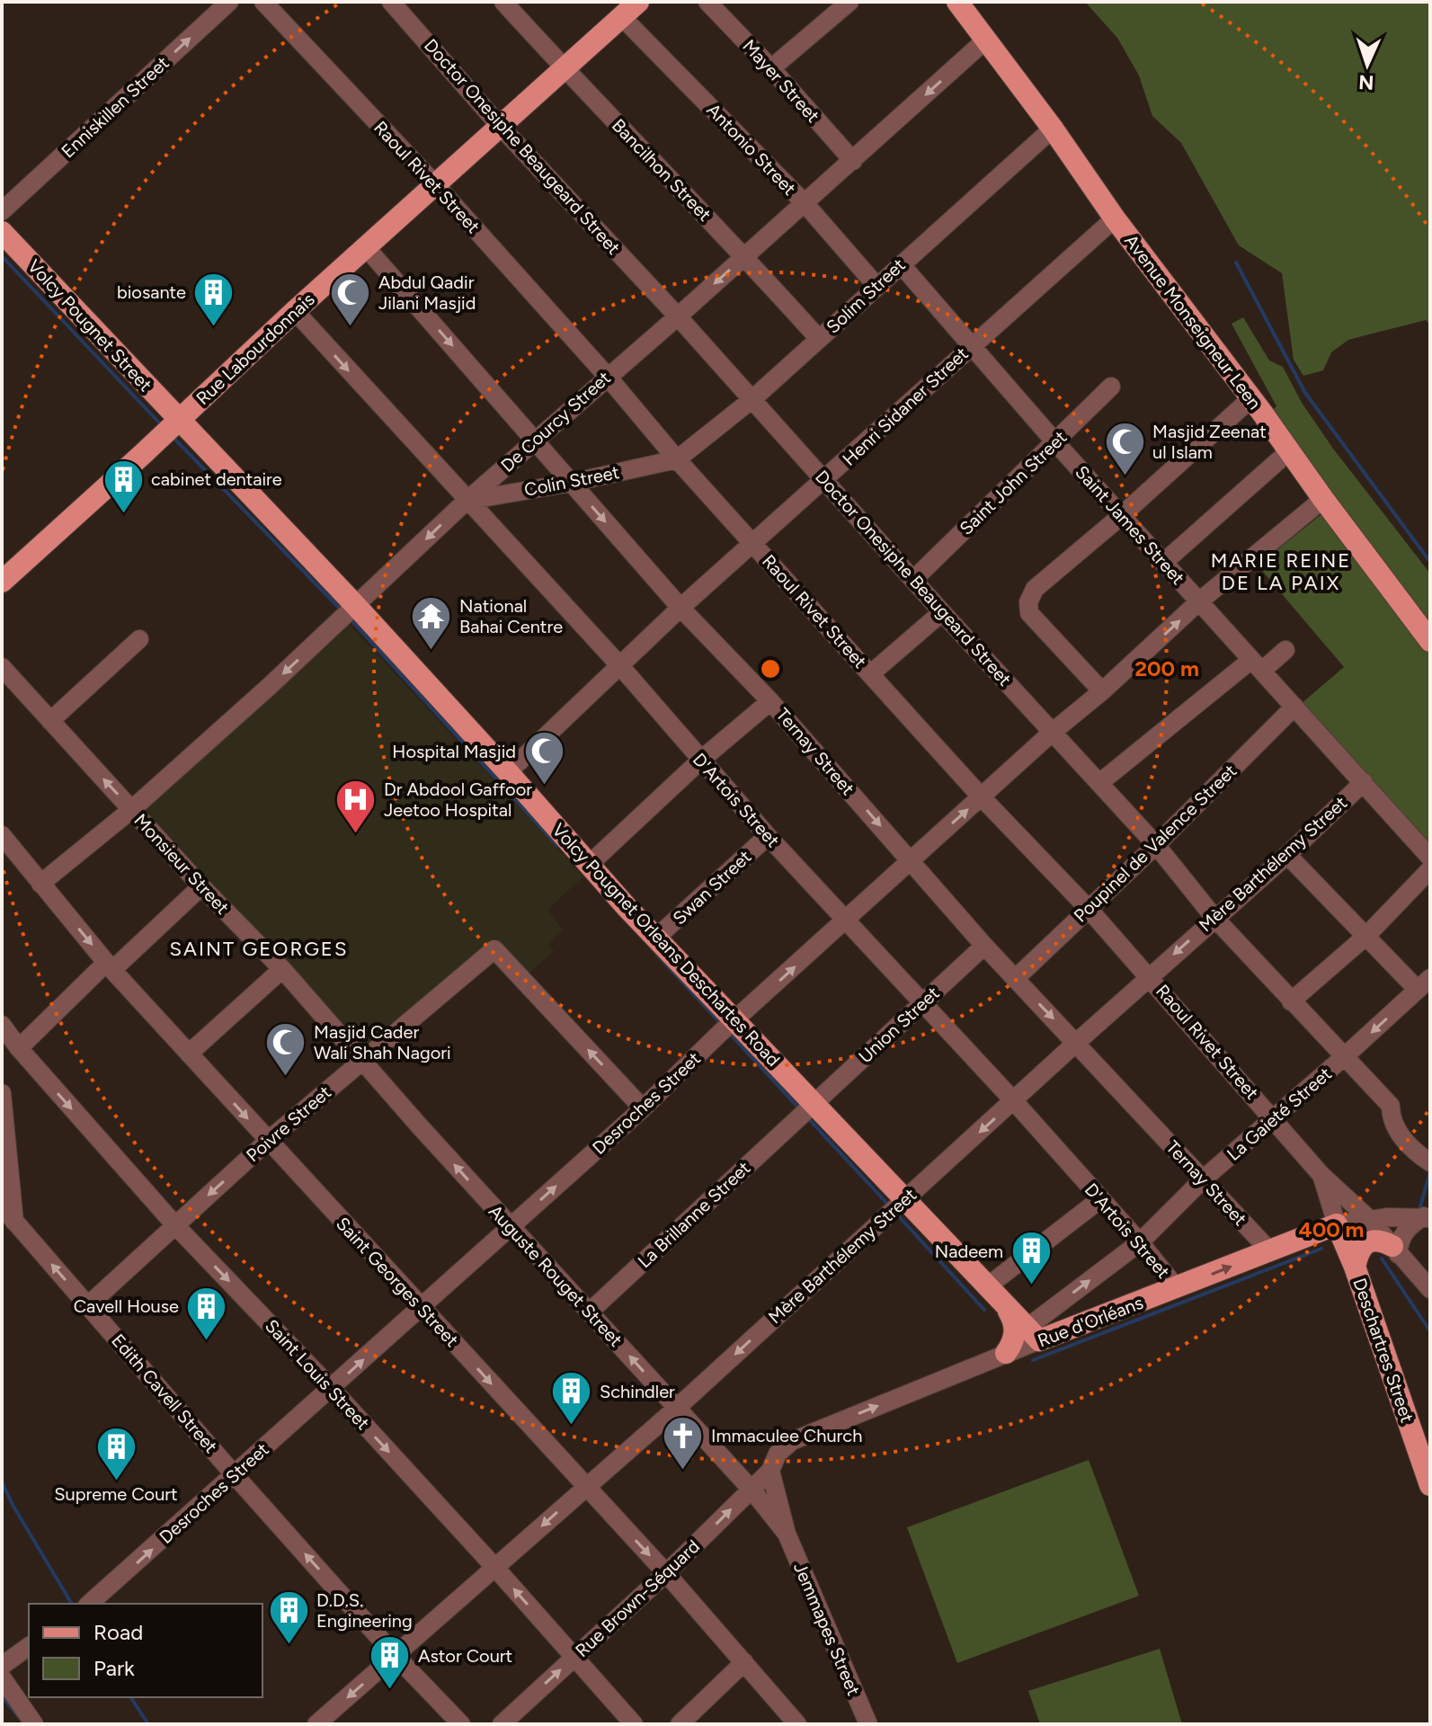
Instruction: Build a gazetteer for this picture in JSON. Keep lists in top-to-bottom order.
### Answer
{
  "streets": {
    "main road": [
      "Avenue Monseigneur Leen",
      "Volcy Pougnet Street",
      "Rue Labourdonnais",
      "Volcy Pougnet Orleans Deschartes Road",
      "Rue d'Orléans",
      "Deschartres Street"
    ],
    "street": [
      "Mayer Street",
      "Enniskillen Street",
      "Doctor Onesiphe Beaugeard Street",
      "Antonio Street",
      "Bancilhon Street",
      "Raoul Rivet Street",
      "Solim Street",
      "Henri Sidaner Street",
      "De Courcy Street",
      "Colin Street",
      "Saint John Street",
      "Saint James Street",
      "Ternay Street",
      "D'Artois Street",
      "Poupinel de Valence Street",
      "Monsieur Street",
      "Mère Barthélemy Street",
      "Swan Street",
      "Union Street",
      "Desroches Street",
      "La Gaieté Street",
      "Poivre Street",
      "La Brillanne Street",
      "Auguste Rouget Street",
      "Saint Georges Street",
      "Saint Louis Street",
      "Edith Cavell Street",
      "Rue Brown-Séquard",
      "Jemmapes Street"
    ]
  },
  "crossings": [
    ["Mayer Street", "De Courcy Street"],
    ["Doctor Onesiphe Beaugeard Street", "Solim Street"],
    ["Doctor Onesiphe Beaugeard Street", "Rue Labourdonnais"],
    ["Doctor Onesiphe Beaugeard Street", "Henri Sidaner Street"],
    ["Doctor Onesiphe Beaugeard Street", "De Courcy Street"],
    ["Doctor Onesiphe Beaugeard Street", "Saint John Street"],
    ["Doctor Onesiphe Beaugeard Street", "Poupinel de Valence Street"],
    ["Doctor Onesiphe Beaugeard Street", "Mère Barthélemy Street"],
    ["Doctor Onesiphe Beaugeard Street", "Desroches Street"],
    ["Doctor Onesiphe Beaugeard Street", "La Gaieté Street"],
    ["Antonio Street", "Solim Street"],
    ["Antonio Street", "Rue Labourdonnais"],
    ["Antonio Street", "De Courcy Street"],
    ["Bancilhon Street", "Solim Street"],
    ["Bancilhon Street", "Rue Labourdonnais"],
    ["Bancilhon Street", "De Courcy Street"],
    ["Raoul Rivet Street", "Solim Street"],
    ["Raoul Rivet Street", "Rue Labourdonnais"],
    ["Raoul Rivet Street", "Henri Sidaner Street"],
    ["Raoul Rivet Street", "De Courcy Street"],
    ["Raoul Rivet Street", "Colin Street"],
    ["Raoul Rivet Street", "Poupinel de Valence Street"],
    ["Raoul Rivet Street", "Mère Barthélemy Street"],
    ["Raoul Rivet Street", "Desroches Street"],
    ["Raoul Rivet Street", "La Gaieté Street"],
    ["Raoul Rivet Street", "Rue d'Orléans"],
    ["Raoul Rivet Street", "Deschartres Street"],
    ["Solim Street", "Avenue Monseigneur Leen"],
    ["Solim Street", "Colin Street"],
    ["Solim Street", "Saint James Street"],
    ["Avenue Monseigneur Leen", "Henri Sidaner Street"],
    ["Avenue Monseigneur Leen", "De Courcy Street"],
    ["Avenue Monseigneur Leen", "Desroches Street"],
    ["Volcy Pougnet Street", "Rue Labourdonnais"],
    ["Volcy Pougnet Street", "Volcy Pougnet Orleans Deschartes Road"],
    ["Rue Labourdonnais", "Ternay Street"],
    ["Rue Labourdonnais", "D'Artois Street"],
    ["Rue Labourdonnais", "Volcy Pougnet Orleans Deschartes Road"],
    ["Henri Sidaner Street", "Saint James Street"],
    ["Henri Sidaner Street", "Ternay Street"],
    ["Henri Sidaner Street", "D'Artois Street"],
    ["Henri Sidaner Street", "Volcy Pougnet Orleans Deschartes Road"],
    ["De Courcy Street", "Colin Street"],
    ["De Courcy Street", "Ternay Street"],
    ["De Courcy Street", "D'Artois Street"],
    ["De Courcy Street", "Monsieur Street"],
    ["De Courcy Street", "Volcy Pougnet Orleans Deschartes Road"],
    ["De Courcy Street", "Saint Georges Street"],
    ["Colin Street", "Ternay Street"],
    ["Colin Street", "D'Artois Street"],
    ["Saint John Street", "Saint James Street"],
    ["Saint James Street", "Poupinel de Valence Street"],
    ["Saint James Street", "Mère Barthélemy Street"],
    ["Saint James Street", "Desroches Street"],
    ["Ternay Street", "Poupinel de Valence Street"],
    ["Ternay Street", "Mère Barthélemy Street"],
    ["Ternay Street", "Union Street"],
    ["Ternay Street", "Desroches Street"],
    ["Ternay Street", "La Gaieté Street"],
    ["Ternay Street", "Rue d'Orléans"],
    ["D'Artois Street", "Mère Barthélemy Street"],
    ["D'Artois Street", "Swan Street"],
    ["D'Artois Street", "Union Street"],
    ["D'Artois Street", "Desroches Street"],
    ["D'Artois Street", "La Gaieté Street"],
    ["D'Artois Street", "Rue d'Orléans"],
    ["Monsieur Street", "Poivre Street"],
    ["Monsieur Street", "Auguste Rouget Street"],
    ["Mère Barthélemy Street", "Volcy Pougnet Orleans Deschartes Road"],
    ["Mère Barthélemy Street", "Auguste Rouget Street"],
    ["Mère Barthélemy Street", "Saint Georges Street"],
    ["Mère Barthélemy Street", "Saint Louis Street"],
    ["Mère Barthélemy Street", "Edith Cavell Street"],
    ["Swan Street", "Volcy Pougnet Orleans Deschartes Road"],
    ["Volcy Pougnet Orleans Deschartes Road", "Union Street"],
    ["Volcy Pougnet Orleans Deschartes Road", "Desroches Street"],
    ["Volcy Pougnet Orleans Deschartes Road", "La Gaieté Street"],
    ["Volcy Pougnet Orleans Deschartes Road", "La Brillanne Street"],
    ["Volcy Pougnet Orleans Deschartes Road", "Rue d'Orléans"],
    ["Union Street", "La Brillanne Street"],
    ["Desroches Street", "Poivre Street"],
    ["Desroches Street", "Auguste Rouget Street"],
    ["Desroches Street", "Saint Georges Street"],
    ["Desroches Street", "Saint Louis Street"],
    ["Desroches Street", "Edith Cavell Street"],
    ["La Gaieté Street", "Rue d'Orléans"],
    ["Poivre Street", "Auguste Rouget Street"],
    ["Poivre Street", "Saint Georges Street"],
    ["Poivre Street", "Saint Louis Street"],
    ["Poivre Street", "Edith Cavell Street"],
    ["La Brillanne Street", "Auguste Rouget Street"],
    ["Auguste Rouget Street", "Rue Brown-Séquard"],
    ["Auguste Rouget Street", "Jemmapes Street"],
    ["Saint Georges Street", "Rue Brown-Séquard"],
    ["Rue d'Orléans", "Deschartres Street"],
    ["Rue d'Orléans", "Rue Brown-Séquard"],
    ["Rue d'Orléans", "Jemmapes Street"],
    ["Saint Louis Street", "Rue Brown-Séquard"],
    ["Rue Brown-Séquard", "Jemmapes Street"]
  ],
  "one_way": [
    "Enniskillen Street",
    "Ternay Street",
    "Mère Barthélemy Street",
    "Desroches Street",
    "Auguste Rouget Street",
    "Saint Georges Street",
    "Rue d'Orléans",
    "Edith Cavell Street",
    "Rue Brown-Séquard"
  ],
  "districts": ["MARIE REINE DE LA PAIX", "SAINT GEORGES"],
  "places": {
    "building": [
      "biosante",
      "cabinet dentaire",
      "Nadeem",
      "Cavell House",
      "Schindler",
      "Supreme Court",
      "D.D.S. Engineering",
      "Astor Court"
    ],
    "mosque": [
      "Abdul Qadir Jilani Masjid",
      "Masjid Zeenat ul Islam",
      "Hospital Masjid",
      "Masjid Cader Wali Shah Nagori"
    ],
    "temple": ["National Bahai Centre"],
    "hospital": ["Dr Abdool Gaffoor Jeetoo Hospital"],
    "church": ["Immaculee Church"]
  },
  "legend": ["Road", "Park"],
  "north": "bottom",
  "rings": ["200 m", "400 m"]
}
